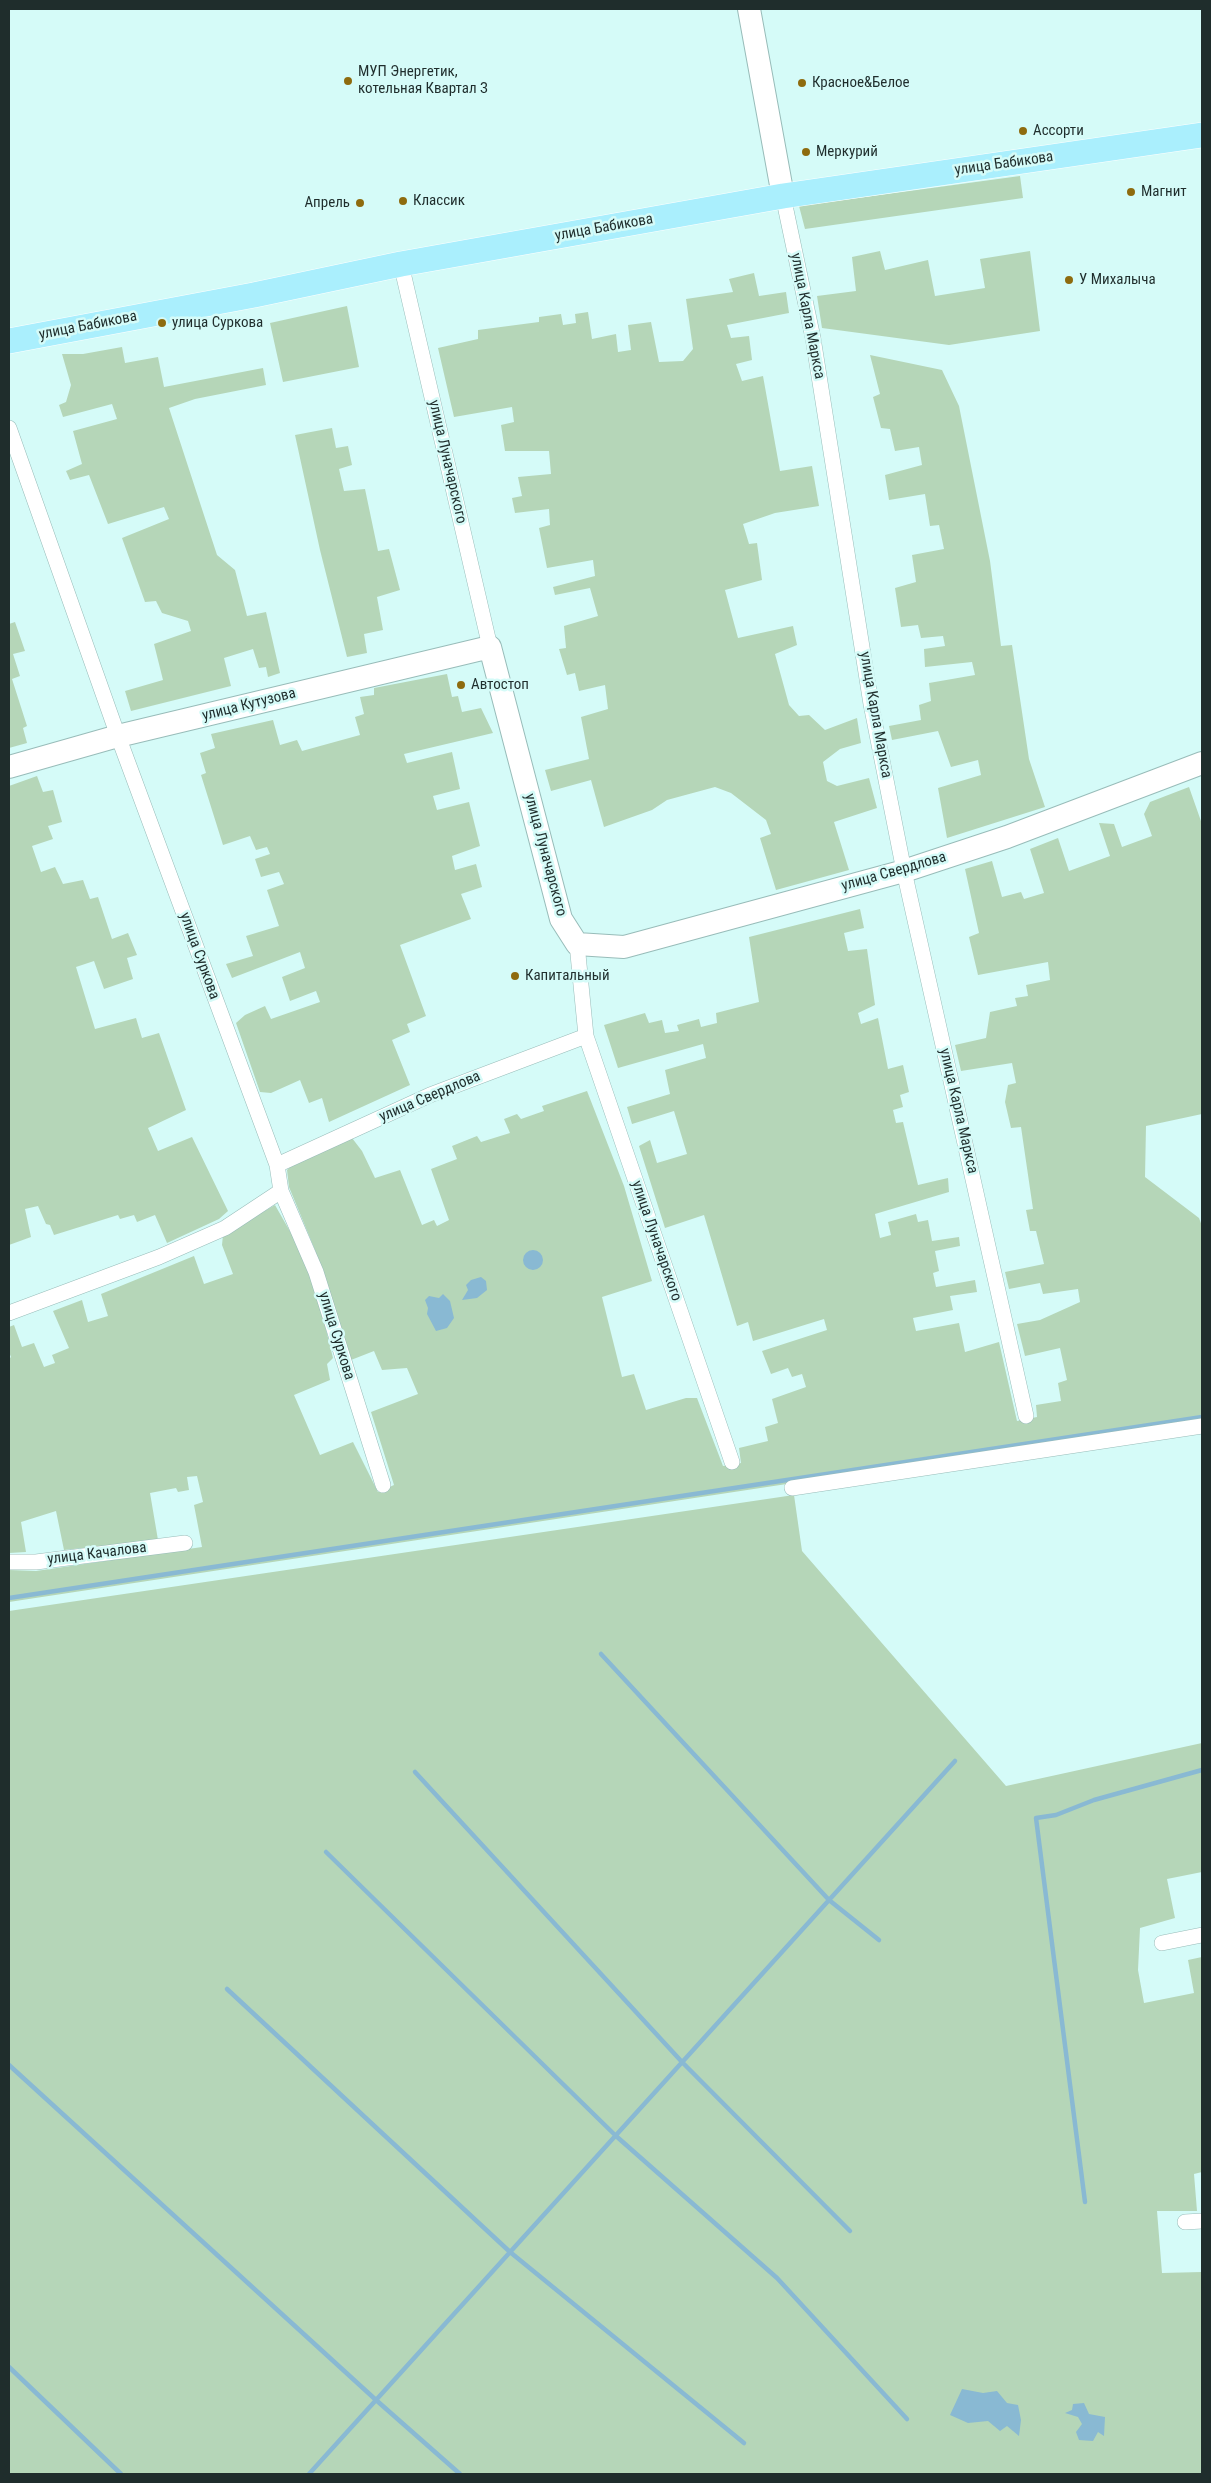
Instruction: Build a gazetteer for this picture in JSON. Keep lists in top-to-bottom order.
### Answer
{
  "streets": {
    "main road": ["улица Бабикова"],
    "street": [
      "улица Карла Маркса",
      "улица Луначарского",
      "улица Кутузова",
      "улица Свердлова",
      "улица Суркова",
      "улица Качалова"
    ]
  },
  "crossings": [
    ["улица Бабикова", "улица Карла Маркса"],
    ["улица Бабикова", "улица Луначарского"],
    ["улица Карла Маркса", "улица Свердлова"],
    ["улица Луначарского", "улица Кутузова"],
    ["улица Луначарского", "улица Свердлова"],
    ["улица Кутузова", "улица Суркова"],
    ["улица Свердлова", "улица Суркова"]
  ],
  "places": [
    "МУП Энергетик, котельная Квартал З",
    "Красное&Белое",
    "Ассорти",
    "Меркурий",
    "Магнит",
    "Классик",
    "Апрель",
    "У Михалыча",
    "улица Суркова",
    "Автостоп",
    "Капитальный"
  ]
}
